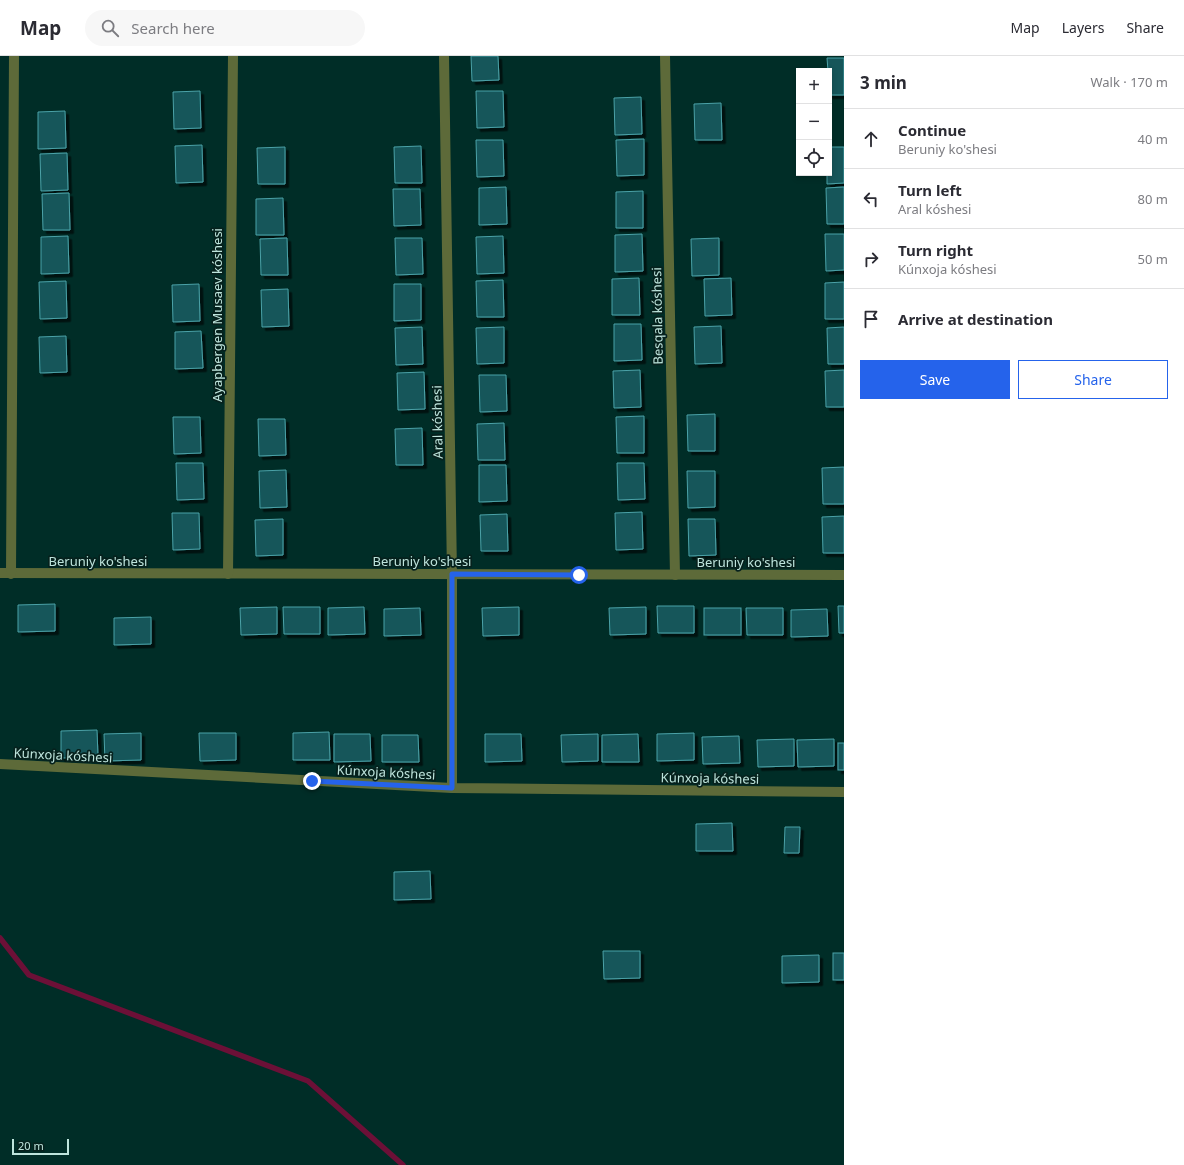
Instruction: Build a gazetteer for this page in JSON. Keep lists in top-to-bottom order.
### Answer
{
  "streets": {
    "street": [
      "Ayapbergen Musaev kóshesi",
      "Besqala kóshesi",
      "Aral kóshesi",
      "Beruniy ko'shesi",
      "Kúnxoja kóshesi"
    ]
  },
  "crossings": [
    ["Ayapbergen Musaev kóshesi", "Beruniy ko'shesi"],
    ["Besqala kóshesi", "Beruniy ko'shesi"],
    ["Aral kóshesi", "Beruniy ko'shesi"],
    ["Aral kóshesi", "Kúnxoja kóshesi"]
  ],
  "scale_bar": "20 m",
  "page": {
    "header": "Map",
    "search": "Search here",
    "nav": ["Map", "Layers", "Share"],
    "heading": ["3 min", "Walk · 170 m"],
    "map_buttons": ["+", "−"],
    "list": [
      ["Continue", "Beruniy ko'shesi", "40 m"],
      ["Turn left", "Aral kóshesi", "80 m"],
      ["Turn right", "Kúnxoja kóshesi", "50 m"],
      "Arrive at destination"
    ],
    "buttons": ["Save", "Share"],
    "scale": "20 m"
  }
}
